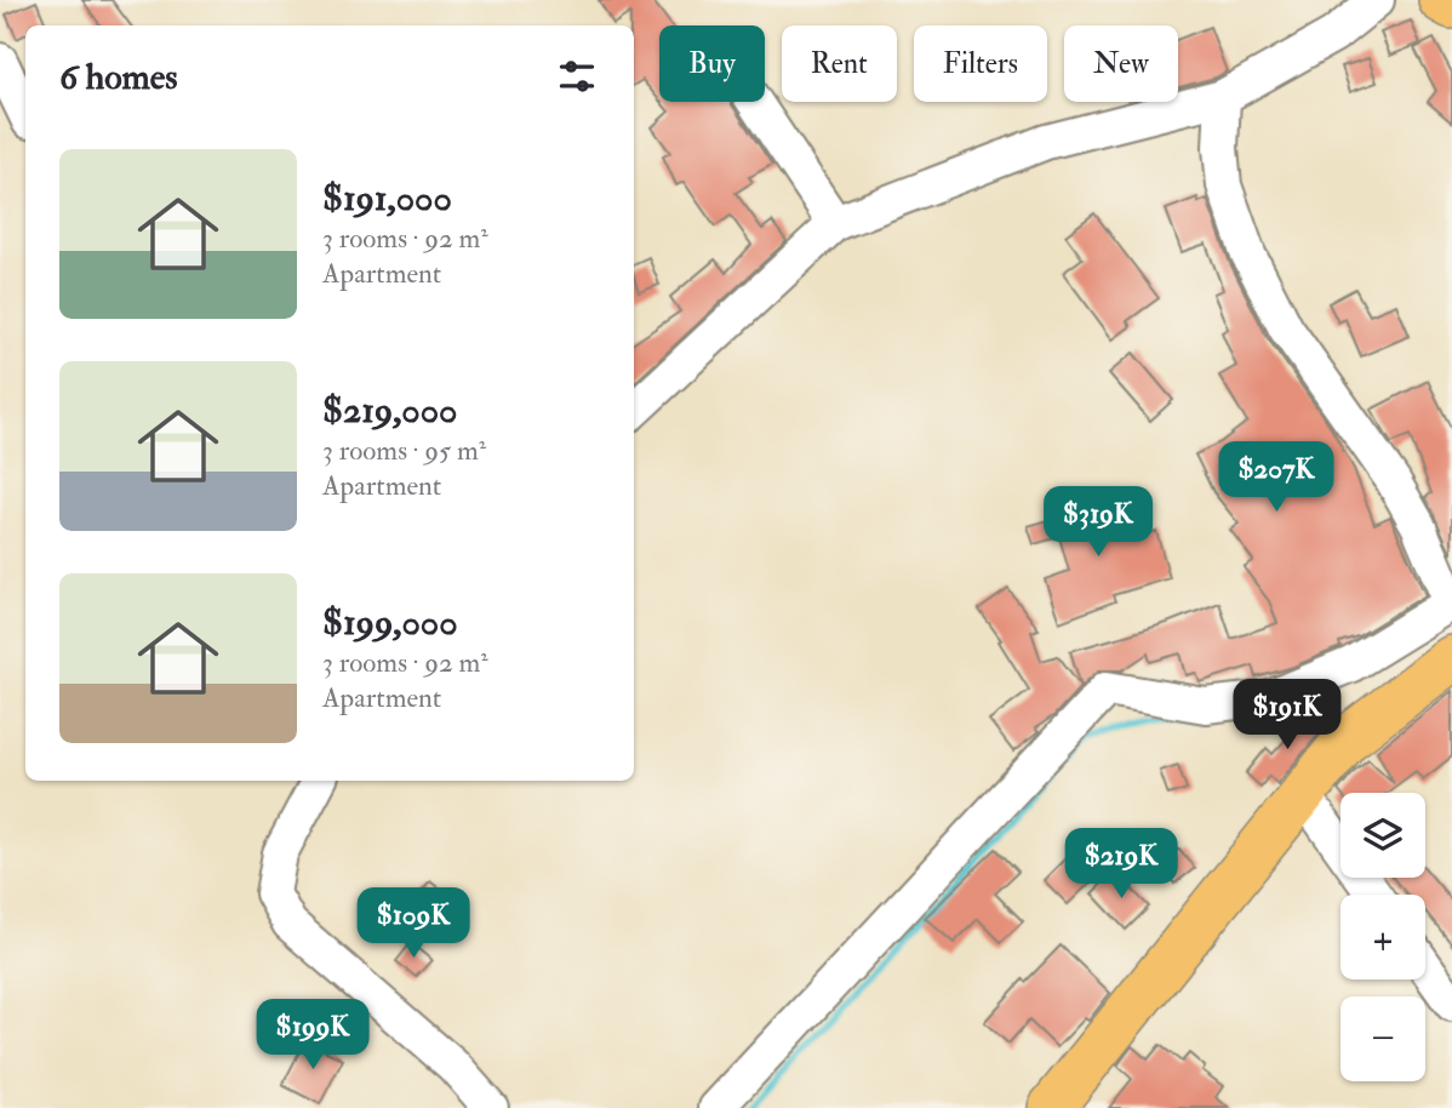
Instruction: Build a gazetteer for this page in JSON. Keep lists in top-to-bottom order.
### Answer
{
  "page": {
    "chip": [
      "Buy",
      "Rent",
      "Filters",
      "New"
    ],
    "heading": "6 homes",
    "list": [
      {
        "name": "$191,000",
        "note": "3 rooms · 92 m² · Apartment"
      },
      {
        "name": "$219,000",
        "note": "3 rooms · 95 m² · Apartment"
      },
      {
        "name": "$199,000",
        "note": "3 rooms · 92 m² · Apartment"
      }
    ],
    "price": [
      "$207K",
      "$319K",
      "$191K",
      "$219K",
      "$109K",
      "$199K"
    ],
    "map_buttons": ["+", "−"]
  }
}
